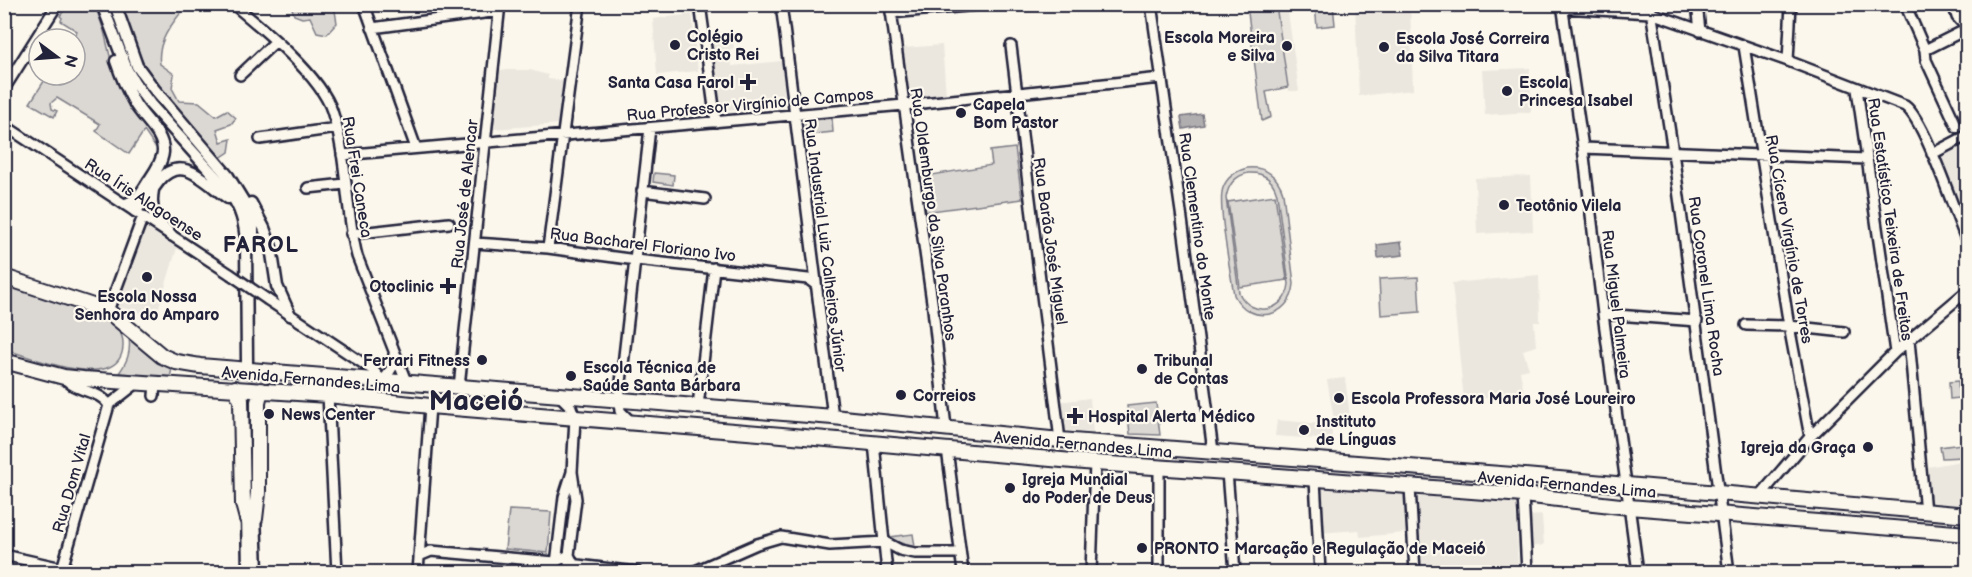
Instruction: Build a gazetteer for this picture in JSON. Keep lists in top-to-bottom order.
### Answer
{
  "streets": {
    "highway": ["Avenida Fernandes Lima"],
    "street": [
      "Rua Professor Virgínio de Campos",
      "Rua Frei Caneca",
      "Rua José de Alencar",
      "Rua Íris Alagoense",
      "Rua Oldemburgo da Silva Paranhos",
      "Rua Estatístico Teixeira de Freitas",
      "Rua Clementino do Monte",
      "Rua Cícero Virgínio de Torres",
      "Rua Barão José Miguel",
      "Rua Bacharel Floriano Ivo",
      "Rua Industrial Luiz Calheiros Júnior",
      "Rua Coronel Lima Rocha",
      "Rua Miguel Palmeira",
      "Rua Dom Vital"
    ]
  },
  "crossings": [
    ["Rua Professor Virgínio de Campos", "Rua Frei Caneca"],
    ["Rua Professor Virgínio de Campos", "Rua José de Alencar"],
    ["Rua Professor Virgínio de Campos", "Rua Oldemburgo da Silva Paranhos"],
    ["Rua Professor Virgínio de Campos", "Rua Clementino do Monte"],
    ["Rua Professor Virgínio de Campos", "Rua Barão José Miguel"],
    ["Rua Professor Virgínio de Campos", "Rua Industrial Luiz Calheiros Júnior"],
    ["Rua Frei Caneca", "Avenida Fernandes Lima"],
    ["Rua José de Alencar", "Rua Bacharel Floriano Ivo"],
    ["Rua José de Alencar", "Avenida Fernandes Lima"],
    ["Rua Íris Alagoense", "Avenida Fernandes Lima"],
    ["Rua Oldemburgo da Silva Paranhos", "Avenida Fernandes Lima"],
    ["Rua Estatístico Teixeira de Freitas", "Avenida Fernandes Lima"],
    ["Rua Clementino do Monte", "Avenida Fernandes Lima"],
    ["Rua Barão José Miguel", "Avenida Fernandes Lima"],
    ["Rua Bacharel Floriano Ivo", "Rua Industrial Luiz Calheiros Júnior"],
    ["Rua Industrial Luiz Calheiros Júnior", "Avenida Fernandes Lima"],
    ["Rua Coronel Lima Rocha", "Avenida Fernandes Lima"],
    ["Rua Miguel Palmeira", "Avenida Fernandes Lima"]
  ],
  "districts": ["FAROL", "Maceió"],
  "places": {
    "other": [
      "Colégio Cristo Rei",
      "Escola Moreira e Silva",
      "Escola José Correira da Silva Titara",
      "Escola Princesa Isabel",
      "Capela Bom Pastor",
      "Teotônio Vilela",
      "Escola Nossa Senhora do Amparo",
      "Ferrari Fitness",
      "Tribunal de Contas",
      "Escola Técnica de Saúde Santa Bárbara",
      "Correios",
      "Escola Professora Maria José Loureiro",
      "News Center",
      "Instituto de Línguas",
      "Igreja da Graça",
      "Igreja Mundial do Poder de Deus",
      "PRONTO - Marcação e Regulação de Maceió"
    ],
    "health": ["Santa Casa Farol", "Otoclinic", "Hospital Alerta Médico"]
  },
  "north": "right"
}
